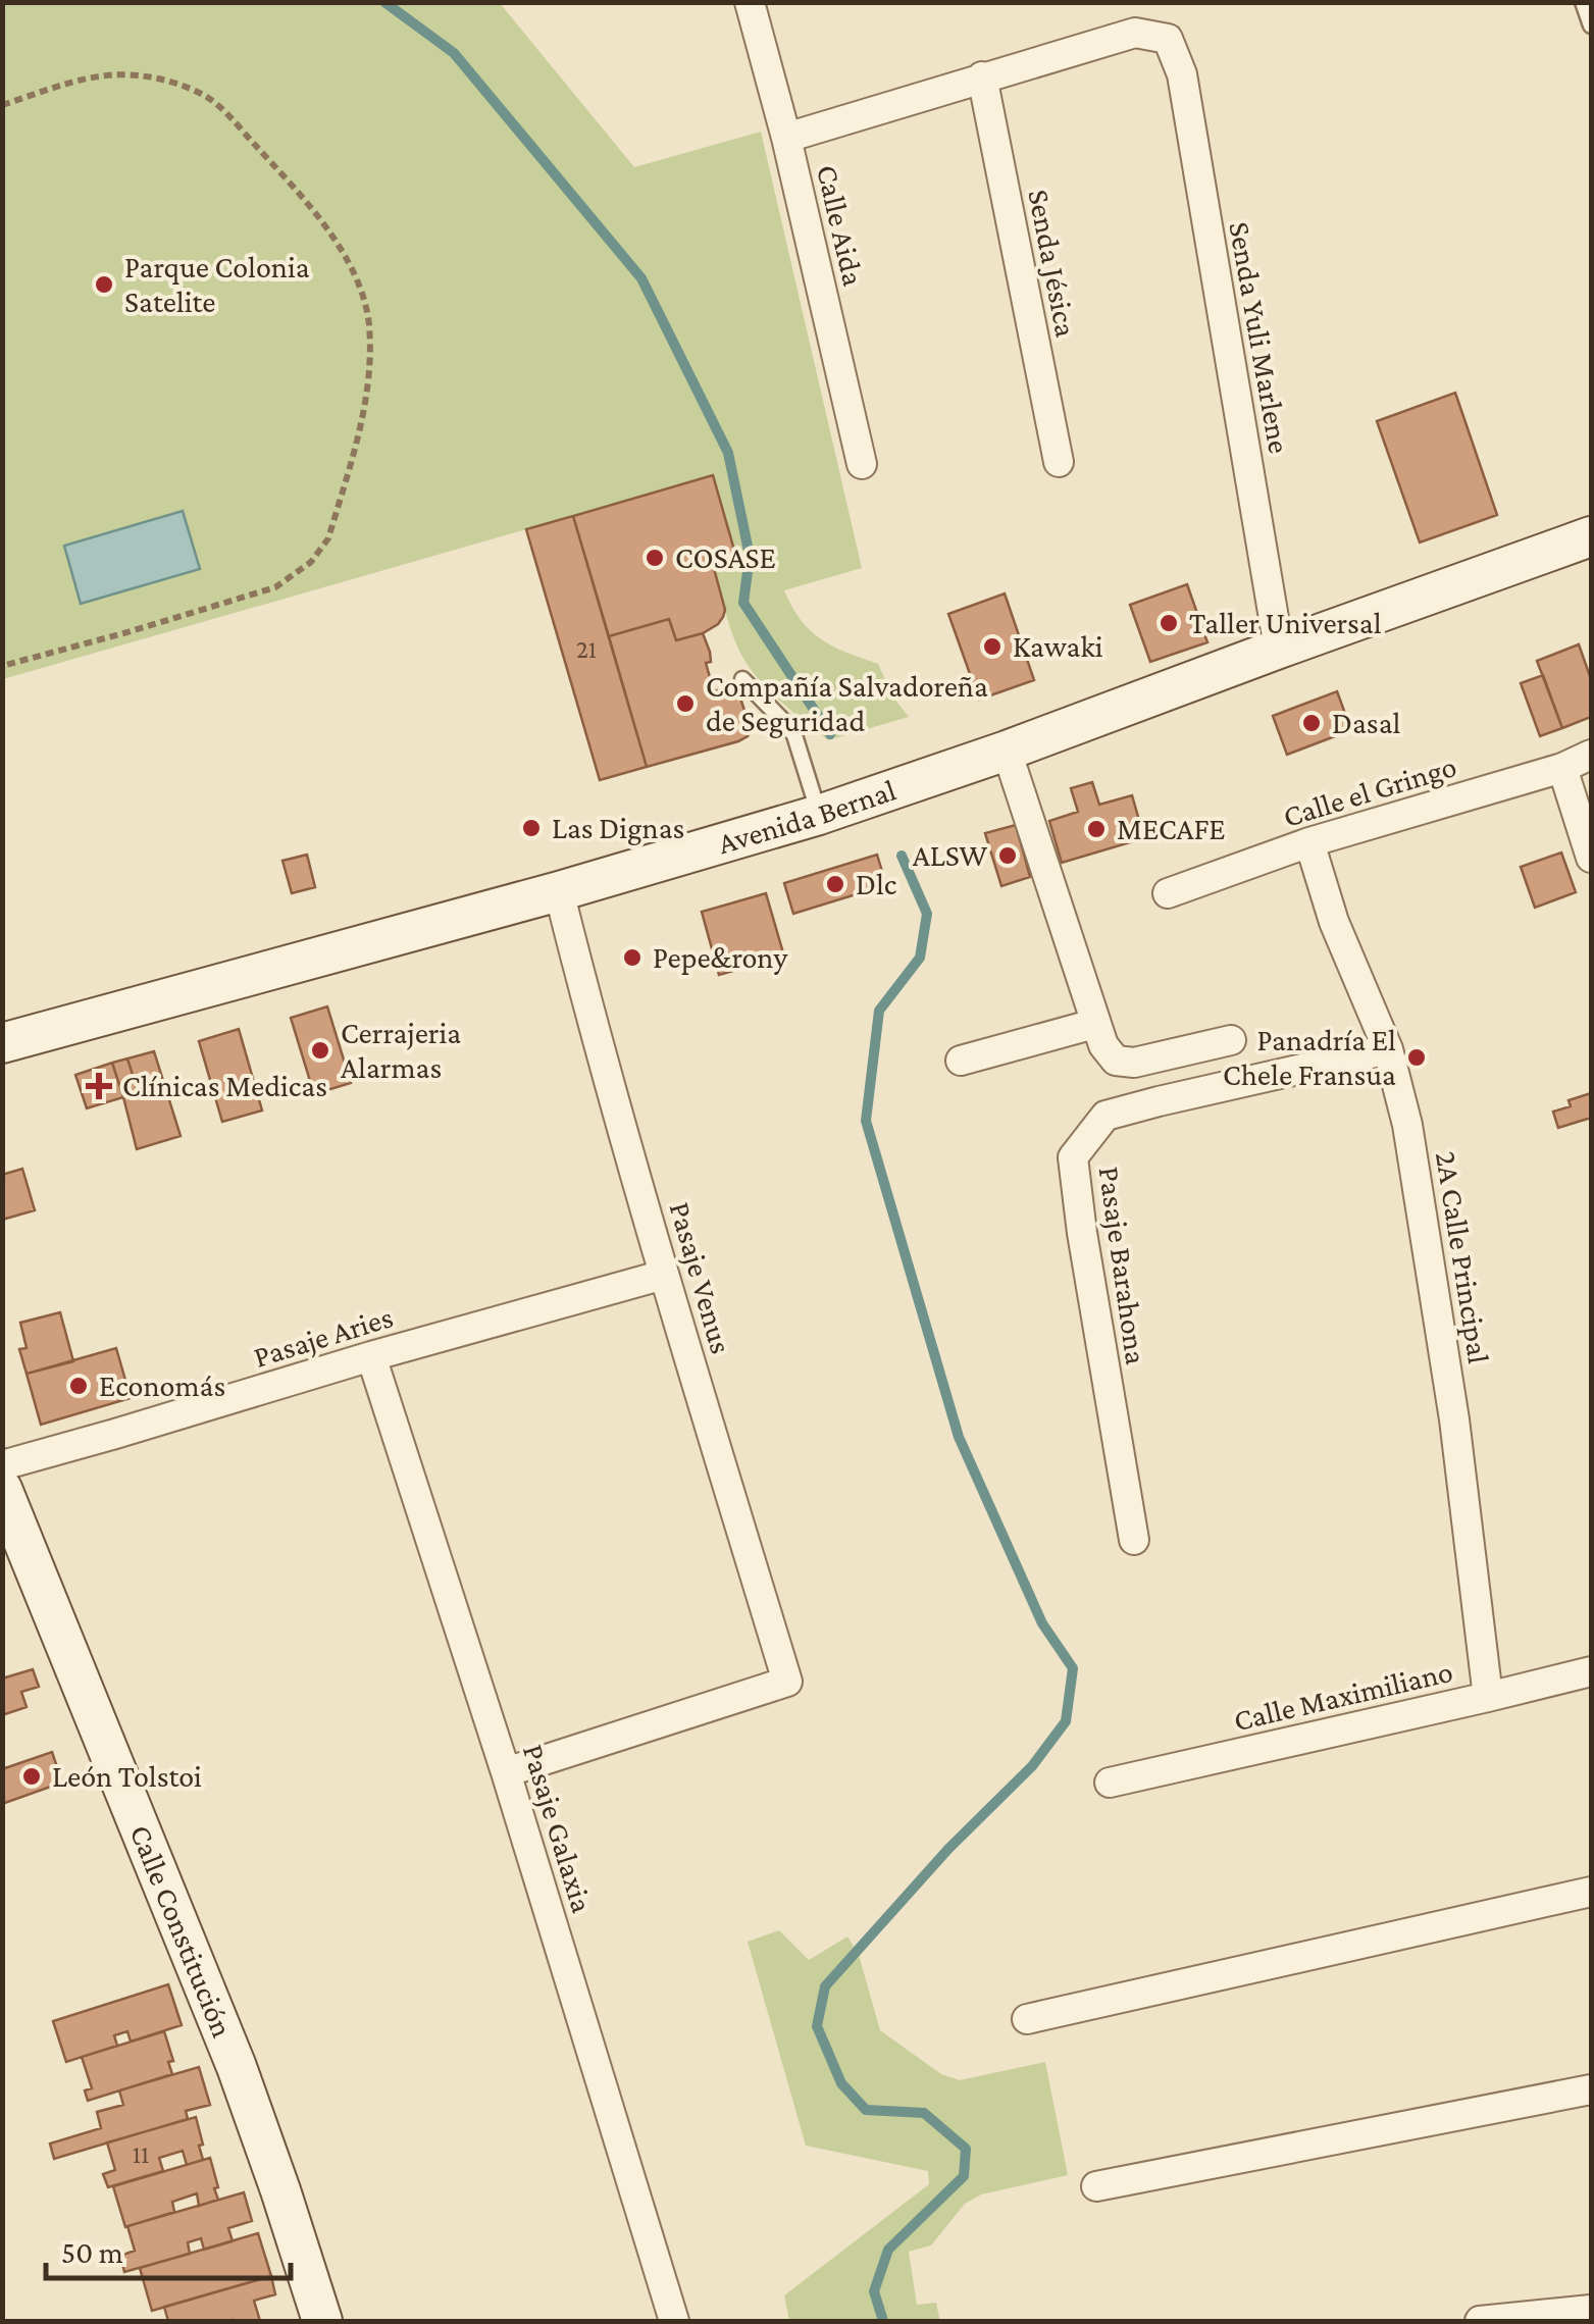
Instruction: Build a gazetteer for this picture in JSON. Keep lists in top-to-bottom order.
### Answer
{
  "streets": {
    "main road": ["Avenida Bernal", "Calle Constitución"],
    "street": [
      "Calle Aida",
      "Senda Jésica",
      "Senda Yuli Marlene",
      "Calle el Gringo",
      "2A Calle Principal",
      "Pasaje Barahona",
      "Pasaje Venus",
      "Pasaje Aries",
      "Calle Maximiliano",
      "Pasaje Galaxia"
    ]
  },
  "crossings": [
    ["Senda Jésica", "Senda Yuli Marlene"],
    ["Senda Yuli Marlene", "Avenida Bernal"],
    ["Calle el Gringo", "2A Calle Principal"],
    ["Avenida Bernal", "Pasaje Venus"],
    ["2A Calle Principal", "Pasaje Barahona"],
    ["2A Calle Principal", "Calle Maximiliano"],
    ["Pasaje Venus", "Pasaje Aries"],
    ["Pasaje Venus", "Pasaje Galaxia"],
    ["Pasaje Aries", "Pasaje Galaxia"]
  ],
  "places": {
    "other": [
      "Parque Colonia Satelite",
      "COSASE",
      "Taller Universal",
      "Kawaki",
      "Compañía Salvadoreña de Seguridad",
      "Dasal",
      "Las Dignas",
      "MECAFE",
      "ALSW",
      "Dlc",
      "Pepe&rony",
      "Cerrajeria Alarmas",
      "Panadría El Chele Fransua",
      "Economás",
      "León Tolstoi"
    ],
    "health": ["Clínicas Medicas"]
  },
  "house_numbers": ["21", "11"],
  "scale_bar": "50 m"
}
